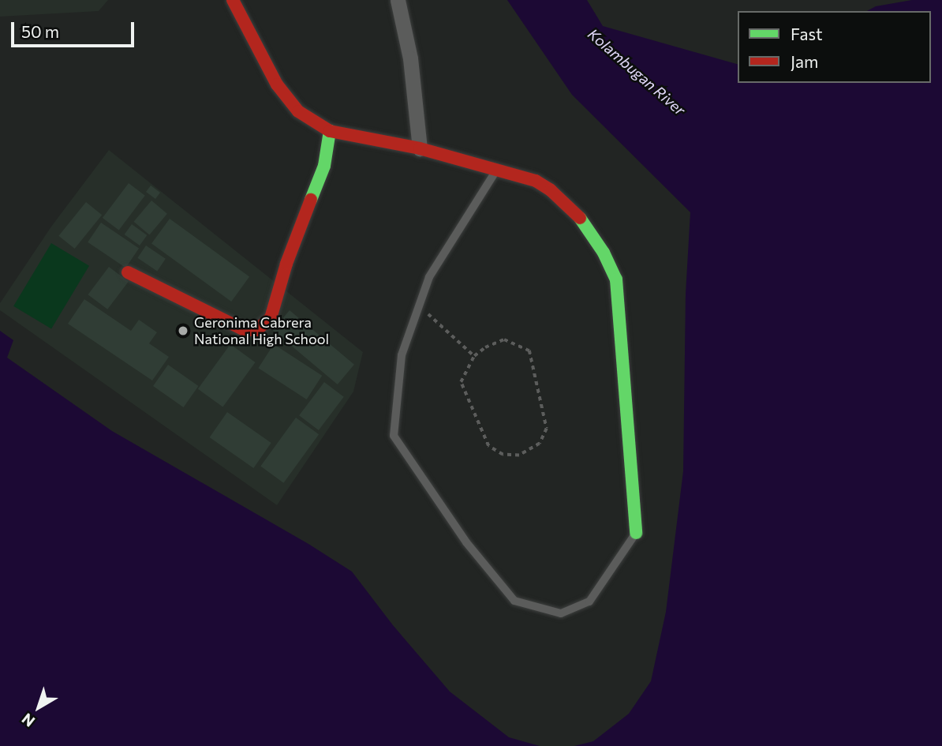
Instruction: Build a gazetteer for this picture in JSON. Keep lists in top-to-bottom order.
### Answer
{
  "water": ["Kolambugan River"],
  "places": ["Geronima Cabrera National High School"],
  "legend": ["Fast", "Jam"],
  "scale_bar": "50 m",
  "north": "bottom left"
}
